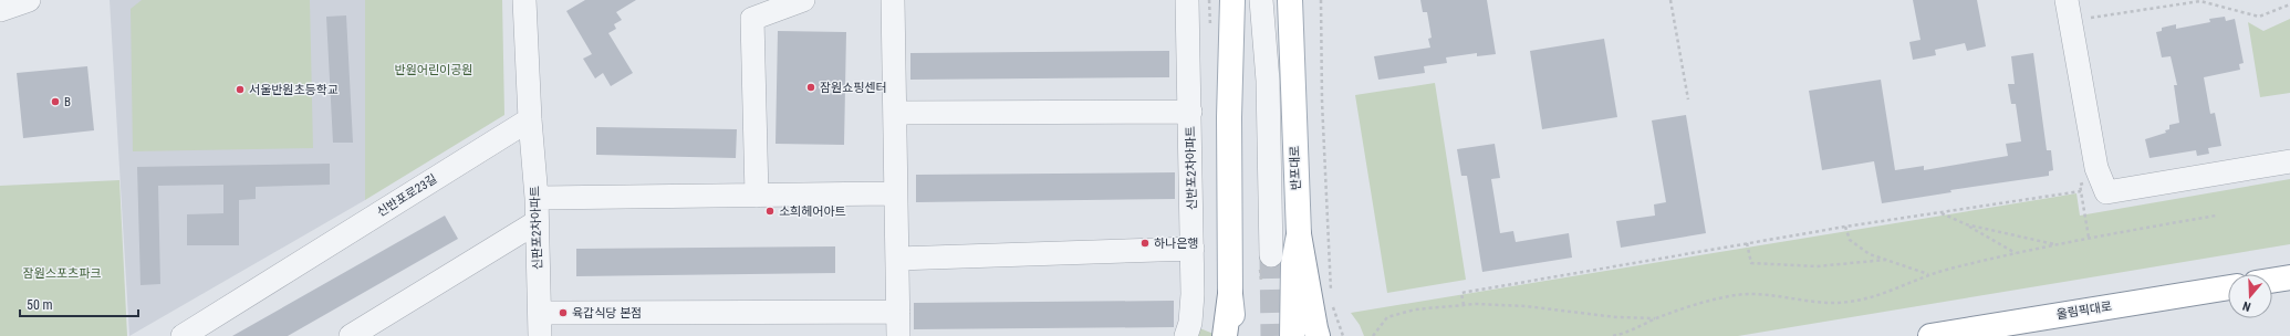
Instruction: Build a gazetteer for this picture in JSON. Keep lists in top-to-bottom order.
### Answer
{
  "streets": {
    "main road": ["반포대로", "올림픽대로"],
    "street": ["신반포2차아파트", "신반포로23길", "신판포2차아파트"]
  },
  "crossings": [
    ["신반포로23길", "신판포2차아파트"]
  ],
  "parks": ["반원어린이공원", "잠원스포츠파크"],
  "places": [
    "잠원쇼핑센터",
    "서울반원초등학교",
    "B",
    "소희헤어아트",
    "하나은행",
    "육갑식당 본점"
  ],
  "scale_bar": "50 m",
  "north": "bottom"
}
